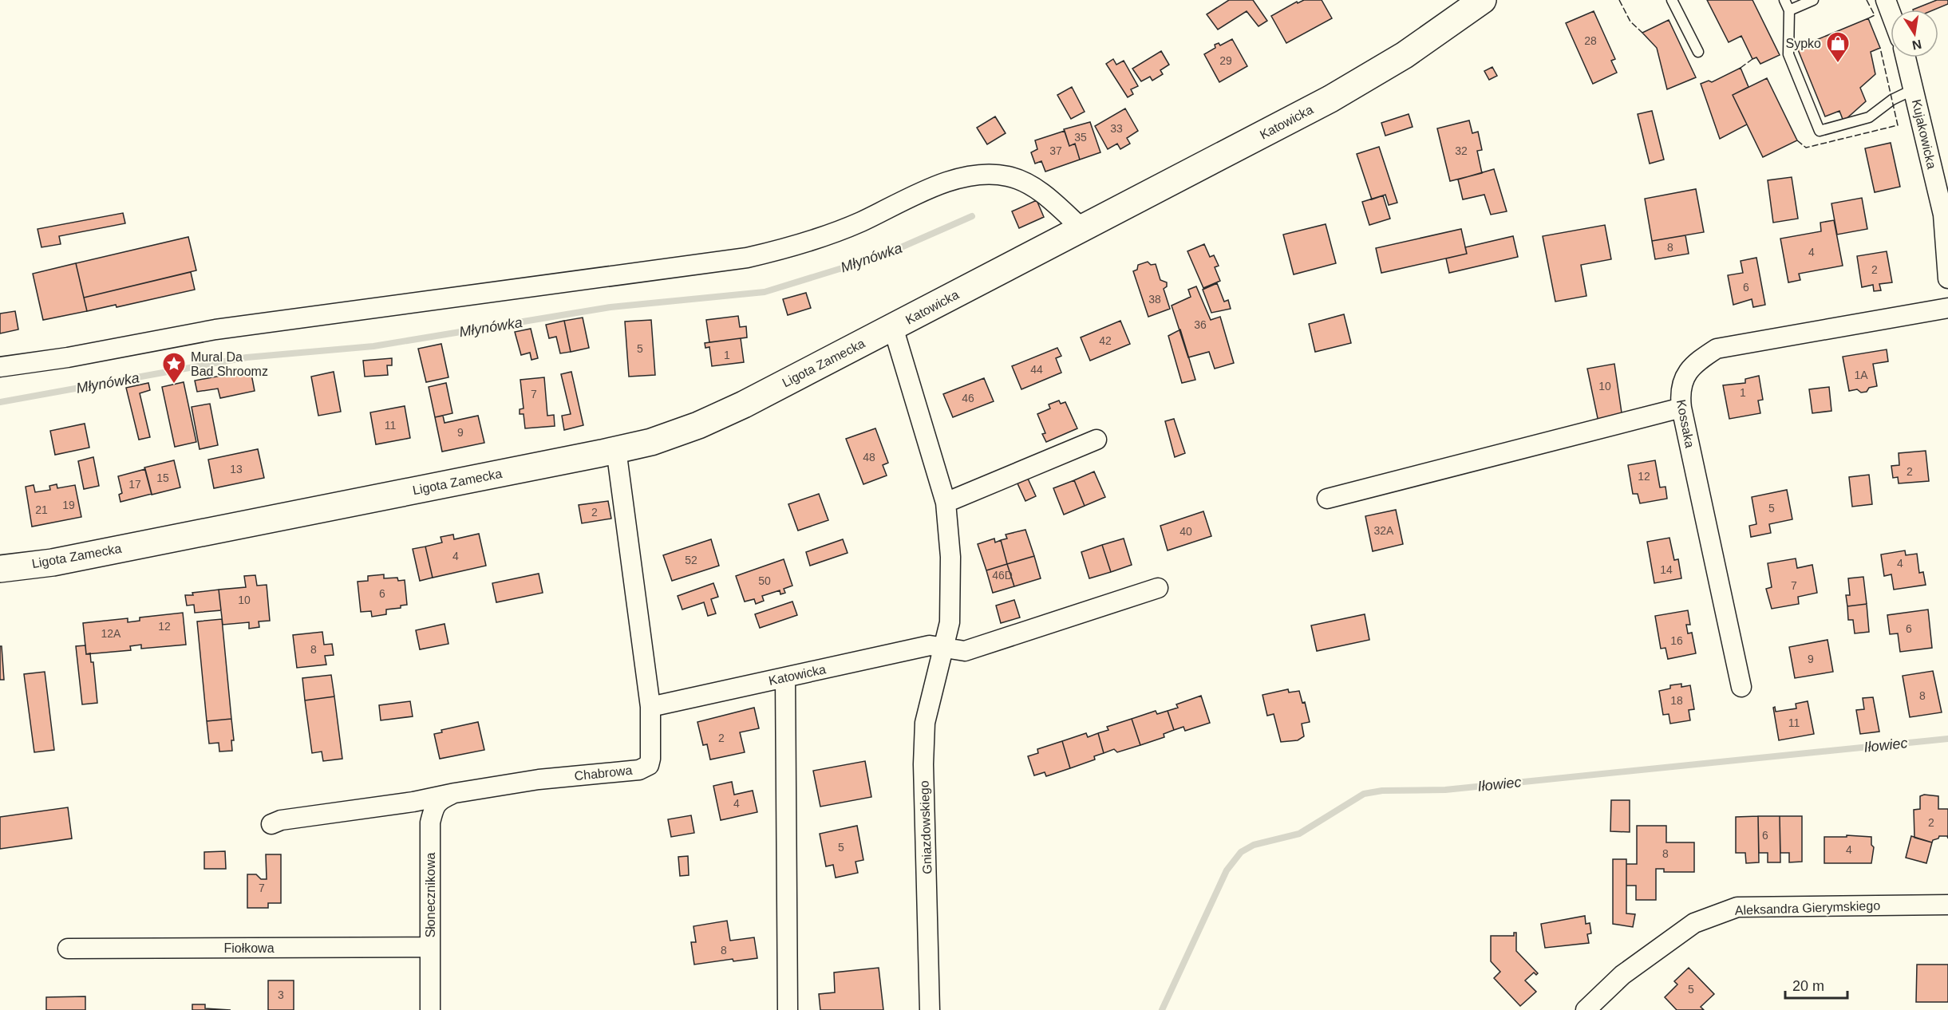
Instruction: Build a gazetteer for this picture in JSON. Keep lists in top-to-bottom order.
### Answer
{
  "streets": {
    "main road": ["Katowicka", "Ligota Zamecka"],
    "street": [
      "Kujakowicka",
      "Kossaka",
      "Chabrowa",
      "Gniazdowskiego",
      "Słonecznikowa",
      "Aleksandra Gierymskiego",
      "Fiołkowa"
    ]
  },
  "crossings": [
    ["Katowicka", "Ligota Zamecka"],
    ["Katowicka", "Chabrowa"],
    ["Katowicka", "Gniazdowskiego"],
    ["Ligota Zamecka", "Chabrowa"],
    ["Chabrowa", "Słonecznikowa"],
    ["Słonecznikowa", "Fiołkowa"]
  ],
  "water": ["Młynówka", "Iłowiec"],
  "places": {
    "shop": ["Sypko"],
    "place": ["Mural Da Bad Shroomz"]
  },
  "house_numbers": [
    "28",
    "29",
    "33",
    "35",
    "37",
    "32",
    "8",
    "4",
    "2",
    "6",
    "38",
    "36",
    "42",
    "5",
    "1",
    "44",
    "1A",
    "10",
    "1",
    "7",
    "46",
    "11",
    "9",
    "48",
    "13",
    "2",
    "12",
    "15",
    "17",
    "19",
    "5",
    "21",
    "2",
    "32A",
    "40",
    "4",
    "52",
    "4",
    "14",
    "46D",
    "50",
    "7",
    "6",
    "10",
    "12",
    "6",
    "12A",
    "16",
    "8",
    "9",
    "8",
    "18",
    "11",
    "2",
    "4",
    "2",
    "6",
    "5",
    "4",
    "8",
    "7",
    "8",
    "5",
    "3"
  ],
  "scale_bar": "20 m",
  "north": "bottom"
}
